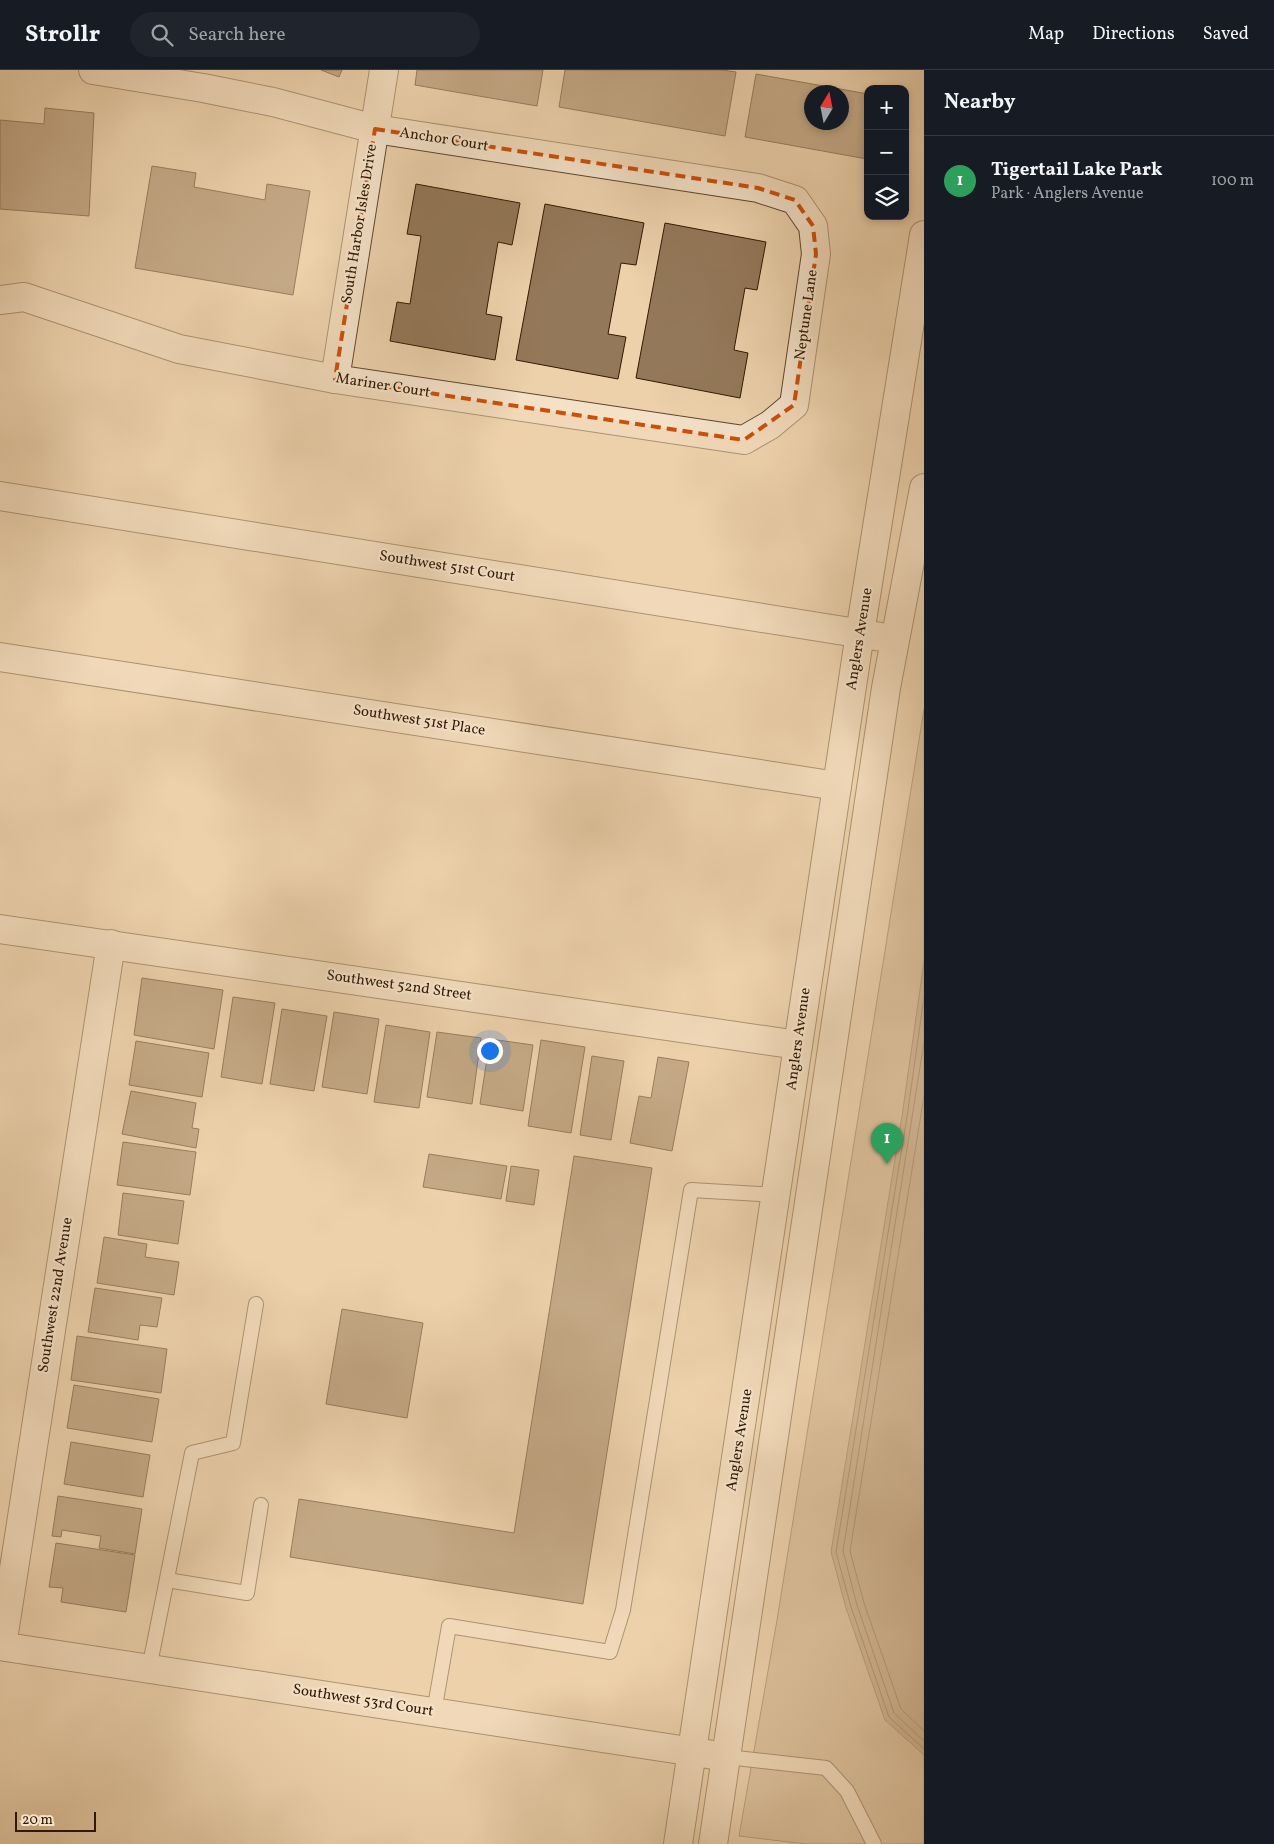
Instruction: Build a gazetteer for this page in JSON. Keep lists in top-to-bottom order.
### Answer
{
  "streets": {
    "street": [
      "Anchor Court",
      "South Harbor Isles Drive",
      "Neptune Lane",
      "Mariner Court",
      "Southwest 51st Court",
      "Anglers Avenue",
      "Southwest 51st Place",
      "Southwest 52nd Street",
      "Southwest 22nd Avenue",
      "Southwest 53rd Court"
    ]
  },
  "crossings": [
    ["Anchor Court", "South Harbor Isles Drive"],
    ["Anchor Court", "Neptune Lane"],
    ["South Harbor Isles Drive", "Mariner Court"],
    ["Neptune Lane", "Mariner Court"],
    ["Southwest 51st Court", "Anglers Avenue"],
    ["Anglers Avenue", "Southwest 51st Place"],
    ["Anglers Avenue", "Southwest 52nd Street"],
    ["Anglers Avenue", "Southwest 53rd Court"],
    ["Southwest 52nd Street", "Southwest 22nd Avenue"],
    ["Southwest 22nd Avenue", "Southwest 53rd Court"]
  ],
  "scale_bar": "20 m",
  "north": "top",
  "page": {
    "header": "Strollr",
    "search": "Search here",
    "nav": ["Map", "Directions", "Saved"],
    "heading": "Nearby",
    "map_buttons": ["+", "−"],
    "list": [
      {
        "mark": "1",
        "name": "Tigertail Lake Park",
        "note": "Park · Anglers Avenue",
        "value": "100 m"
      }
    ],
    "pins": "1",
    "scale": "20 m"
  }
}
